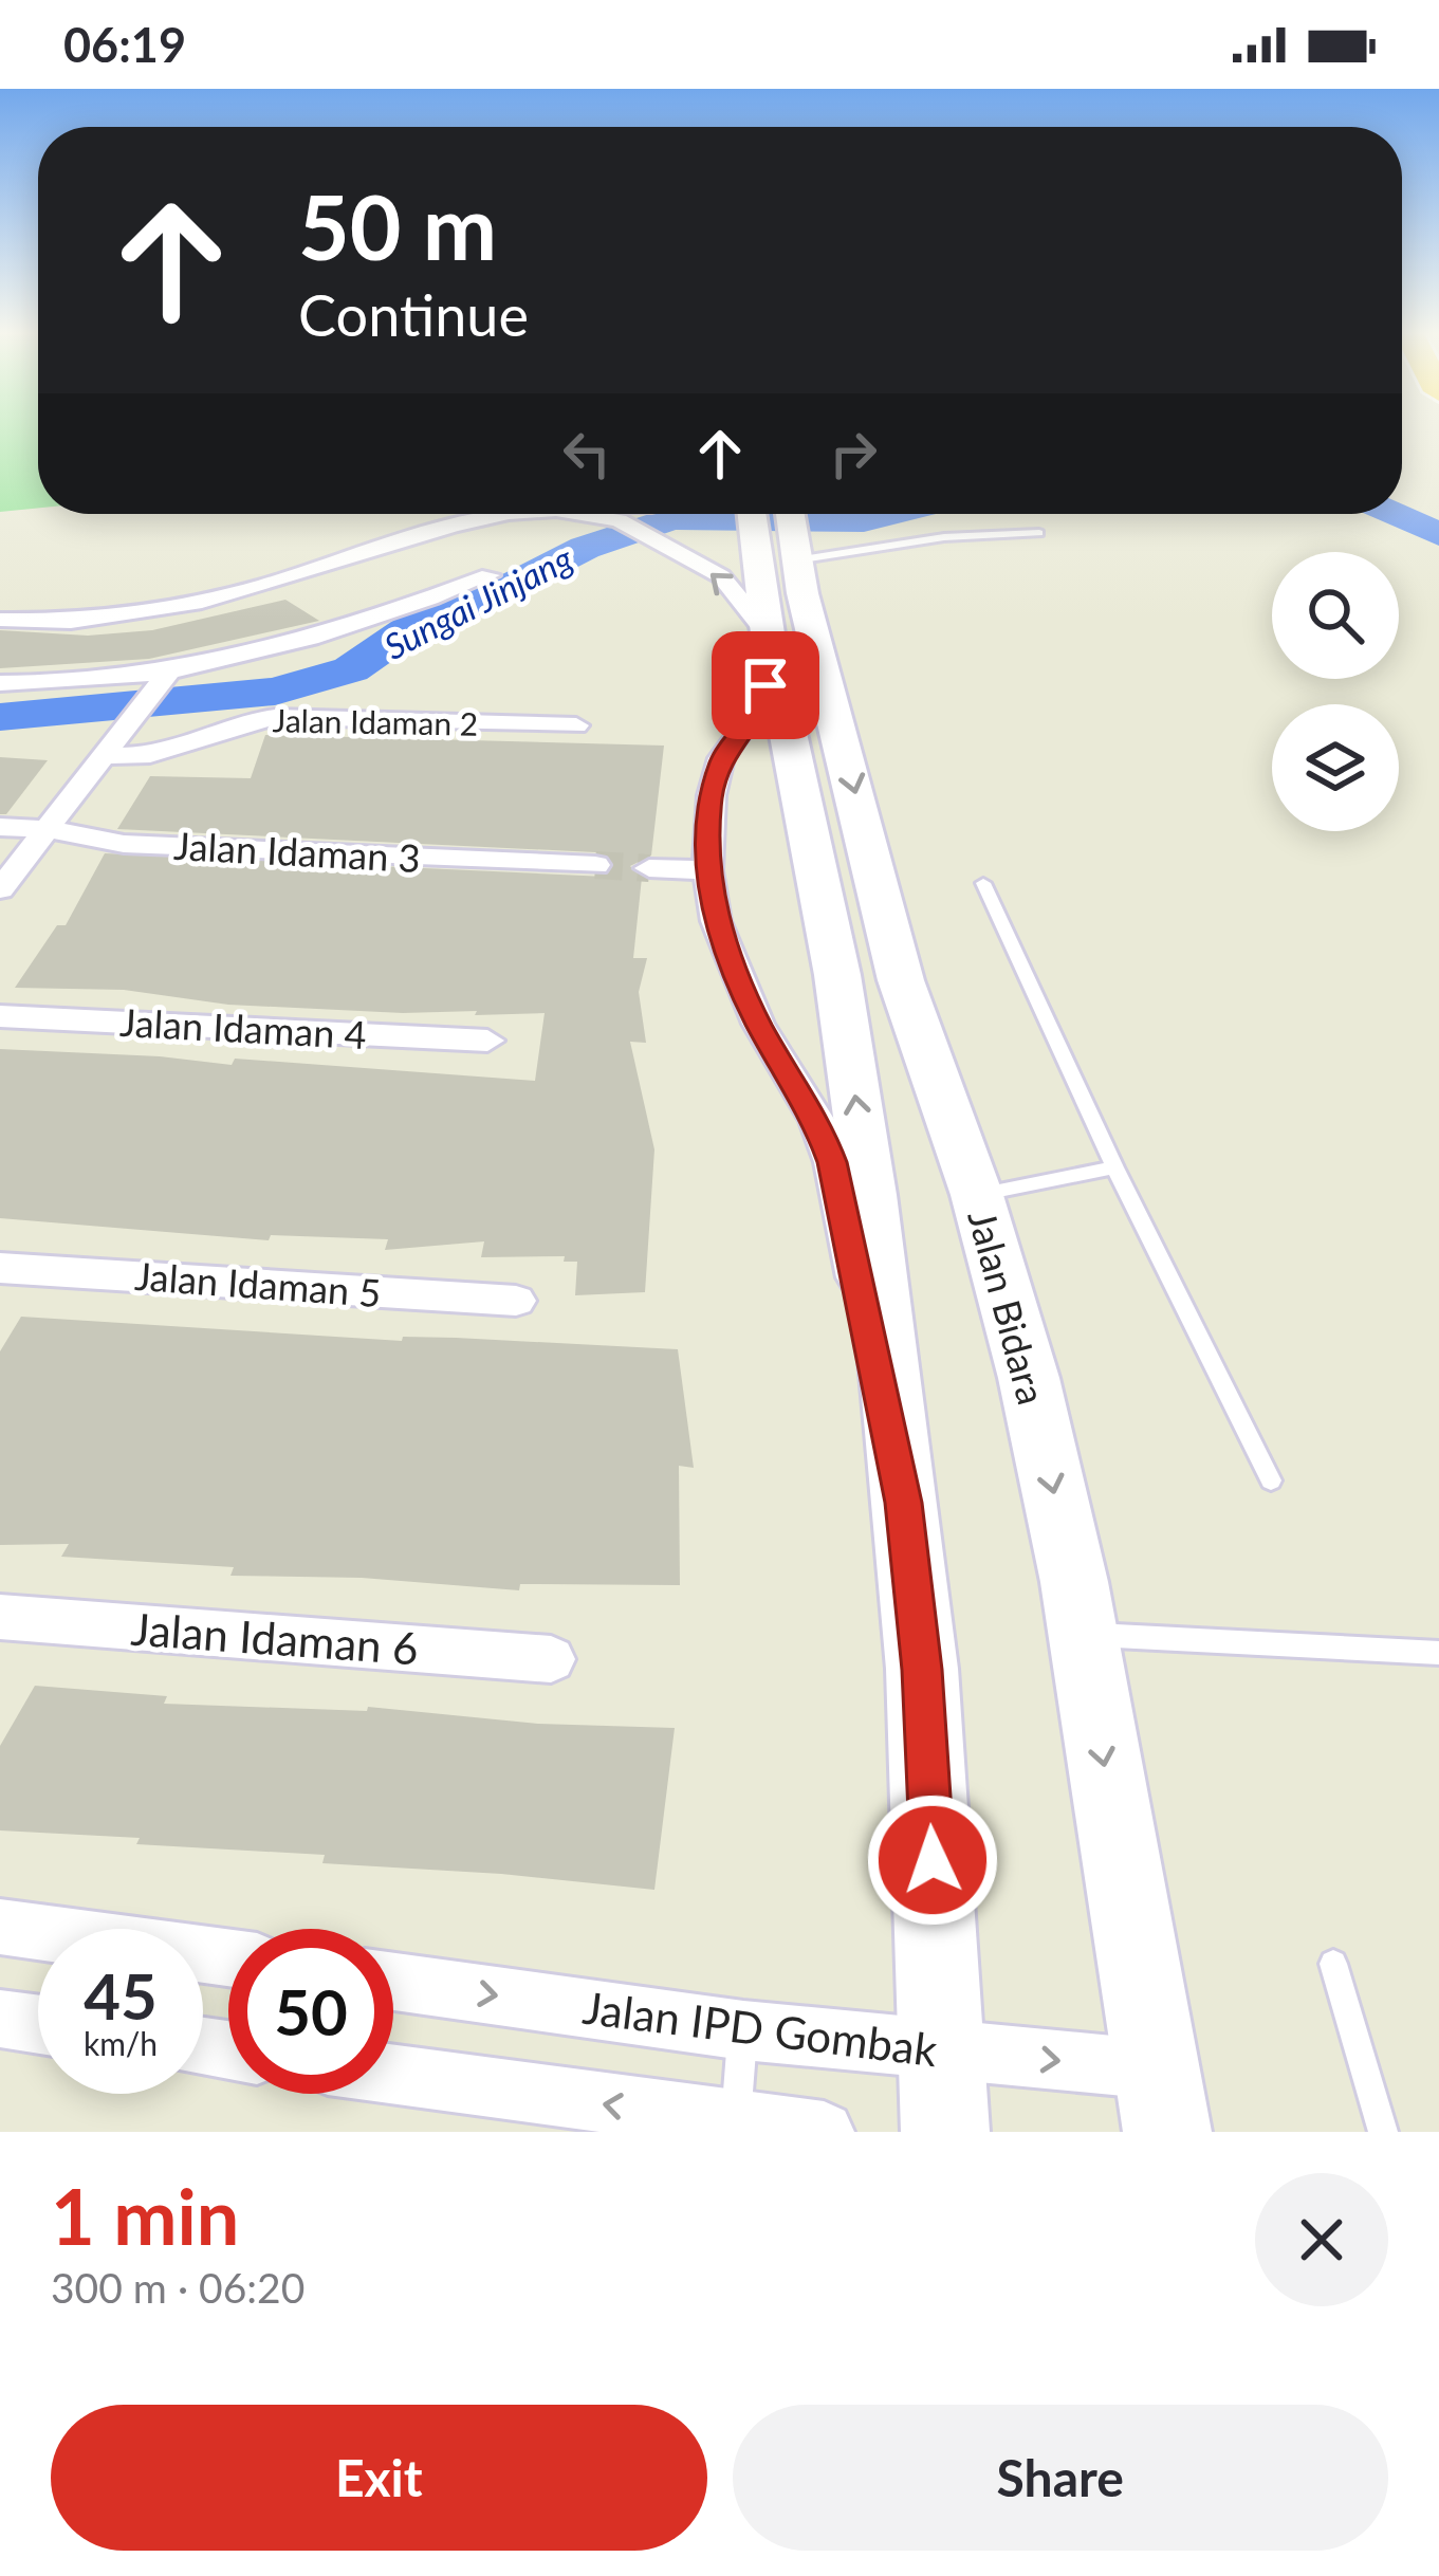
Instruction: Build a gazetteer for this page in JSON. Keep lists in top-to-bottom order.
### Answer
{
  "streets": {
    "main road": ["Jalan Bidara"],
    "street": [
      "Jalan Idaman 2",
      "Jalan Idaman 3",
      "Jalan Idaman 4",
      "Jalan Idaman 5",
      "Jalan Idaman 6",
      "Jalan IPD Gombak"
    ]
  },
  "crossings": [
    ["Jalan Bidara", "Jalan IPD Gombak"]
  ],
  "water": ["Sungai Jinjang"],
  "page": {
    "status": "06:19",
    "turn": ["50 m", "Continue"],
    "speed": "45 km/h",
    "limit": "50",
    "heading": ["1 min", "300 m · 06:20"],
    "buttons": ["Exit", "Share"]
  }
}
